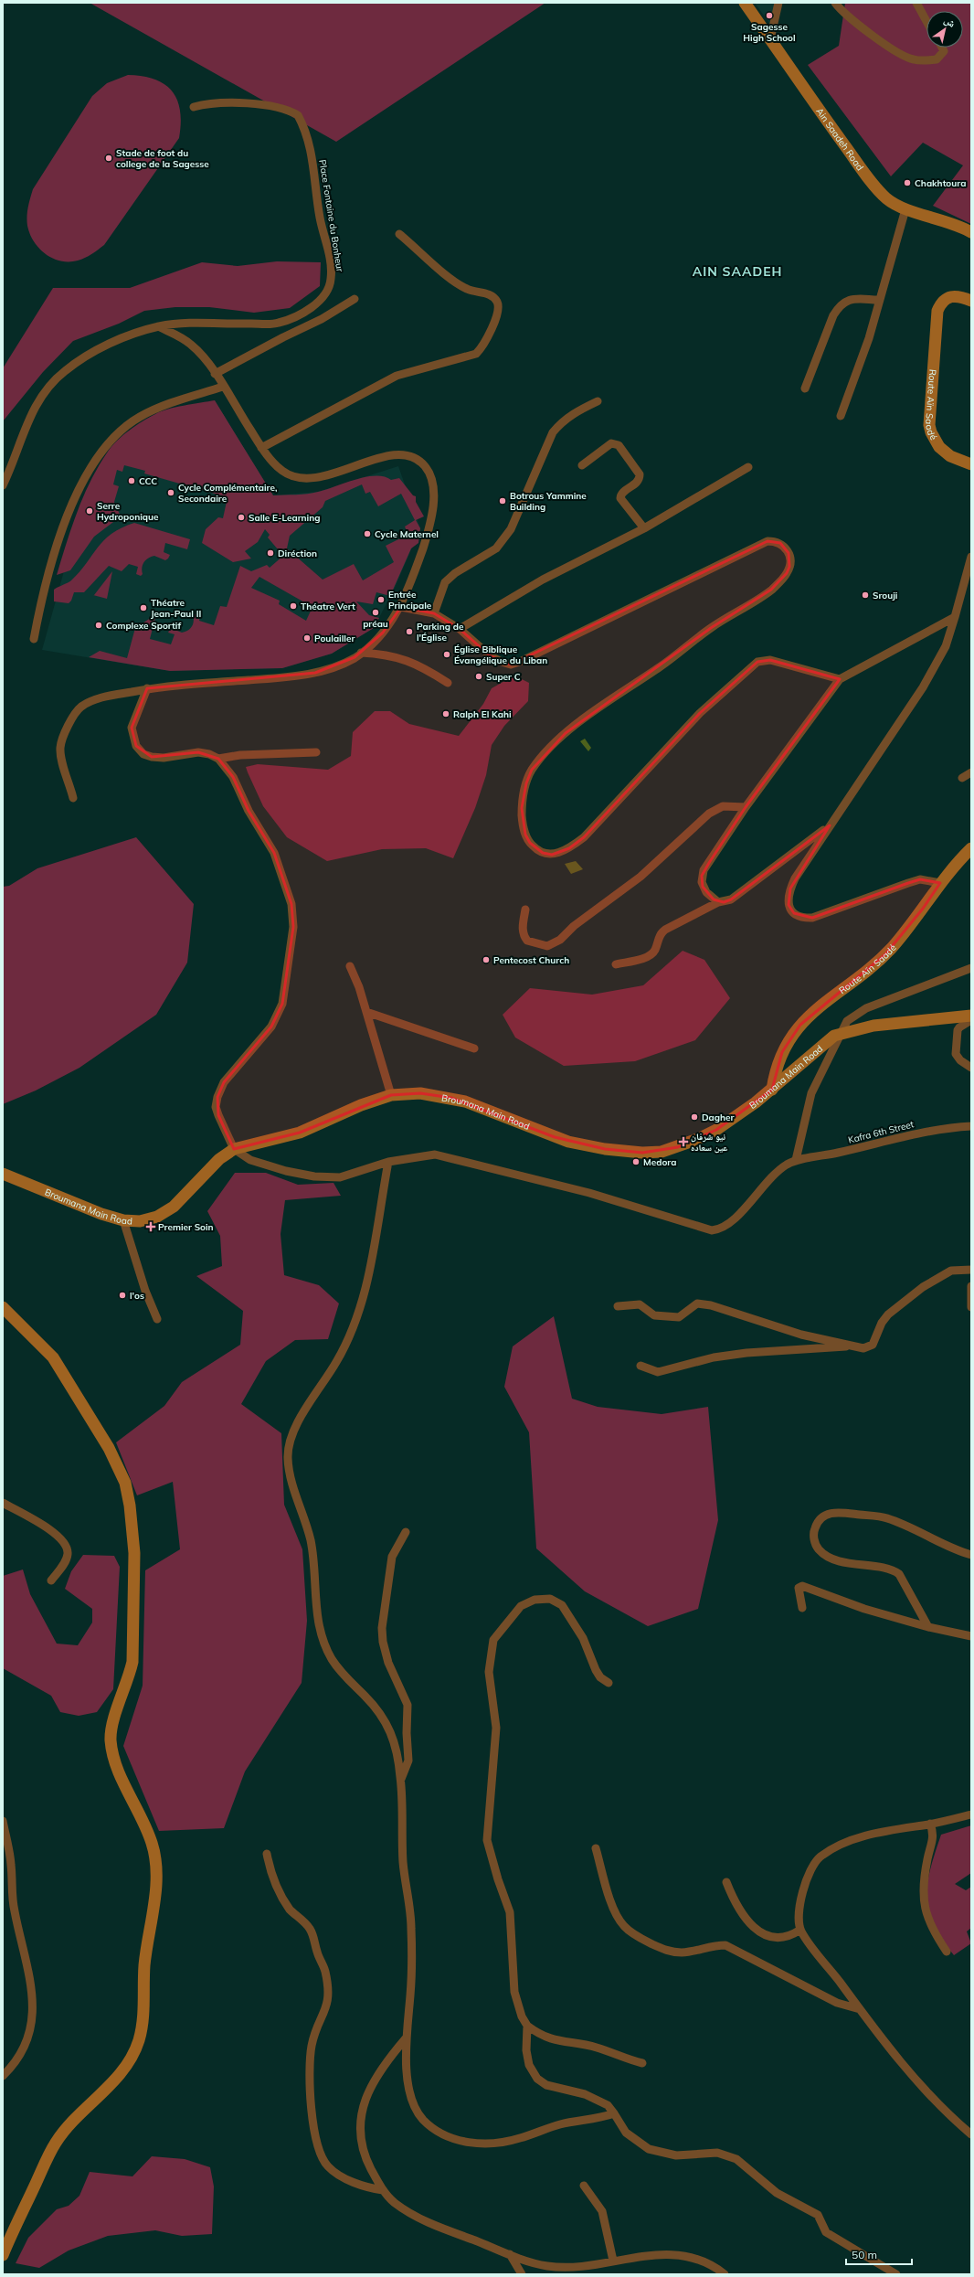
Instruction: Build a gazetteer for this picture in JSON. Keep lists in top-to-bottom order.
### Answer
{
  "streets": {
    "main road": ["Ain Saadeh Road", "Route Aïn Saadé", "Broumana Main Road"],
    "street": ["Place Fontaine du Bonheur", "Kafra 6th Street"]
  },
  "crossings": [
    ["Route Aïn Saadé", "Broumana Main Road"]
  ],
  "districts": ["AIN SAADEH"],
  "places": {
    "other": [
      "Sagesse High School",
      "Stade de foot du college de la Sagesse",
      "Chakhtoura",
      "CCC",
      "Cycle Complémentaire, Secondaire",
      "Botrous Yammine Building",
      "Serre Hydroponique",
      "Salle E-Learning",
      "Cycle Maternel",
      "Diréction",
      "Srouji",
      "Entrée Principale",
      "Théatre Vert",
      "Théatre Jean-Paul II",
      "préau",
      "Complexe Sportif",
      "Parking de l'Église",
      "Poulailler",
      "Église Biblique Évangélique du Liban",
      "Super C",
      "Ralph El Kahi",
      "Pentecost Church",
      "Dagher",
      "Medora",
      "l'os"
    ],
    "health": ["نيو شرفان عين سعاده", "Premier Soin"]
  },
  "scale_bar": "50 m",
  "north": "top right"
}
